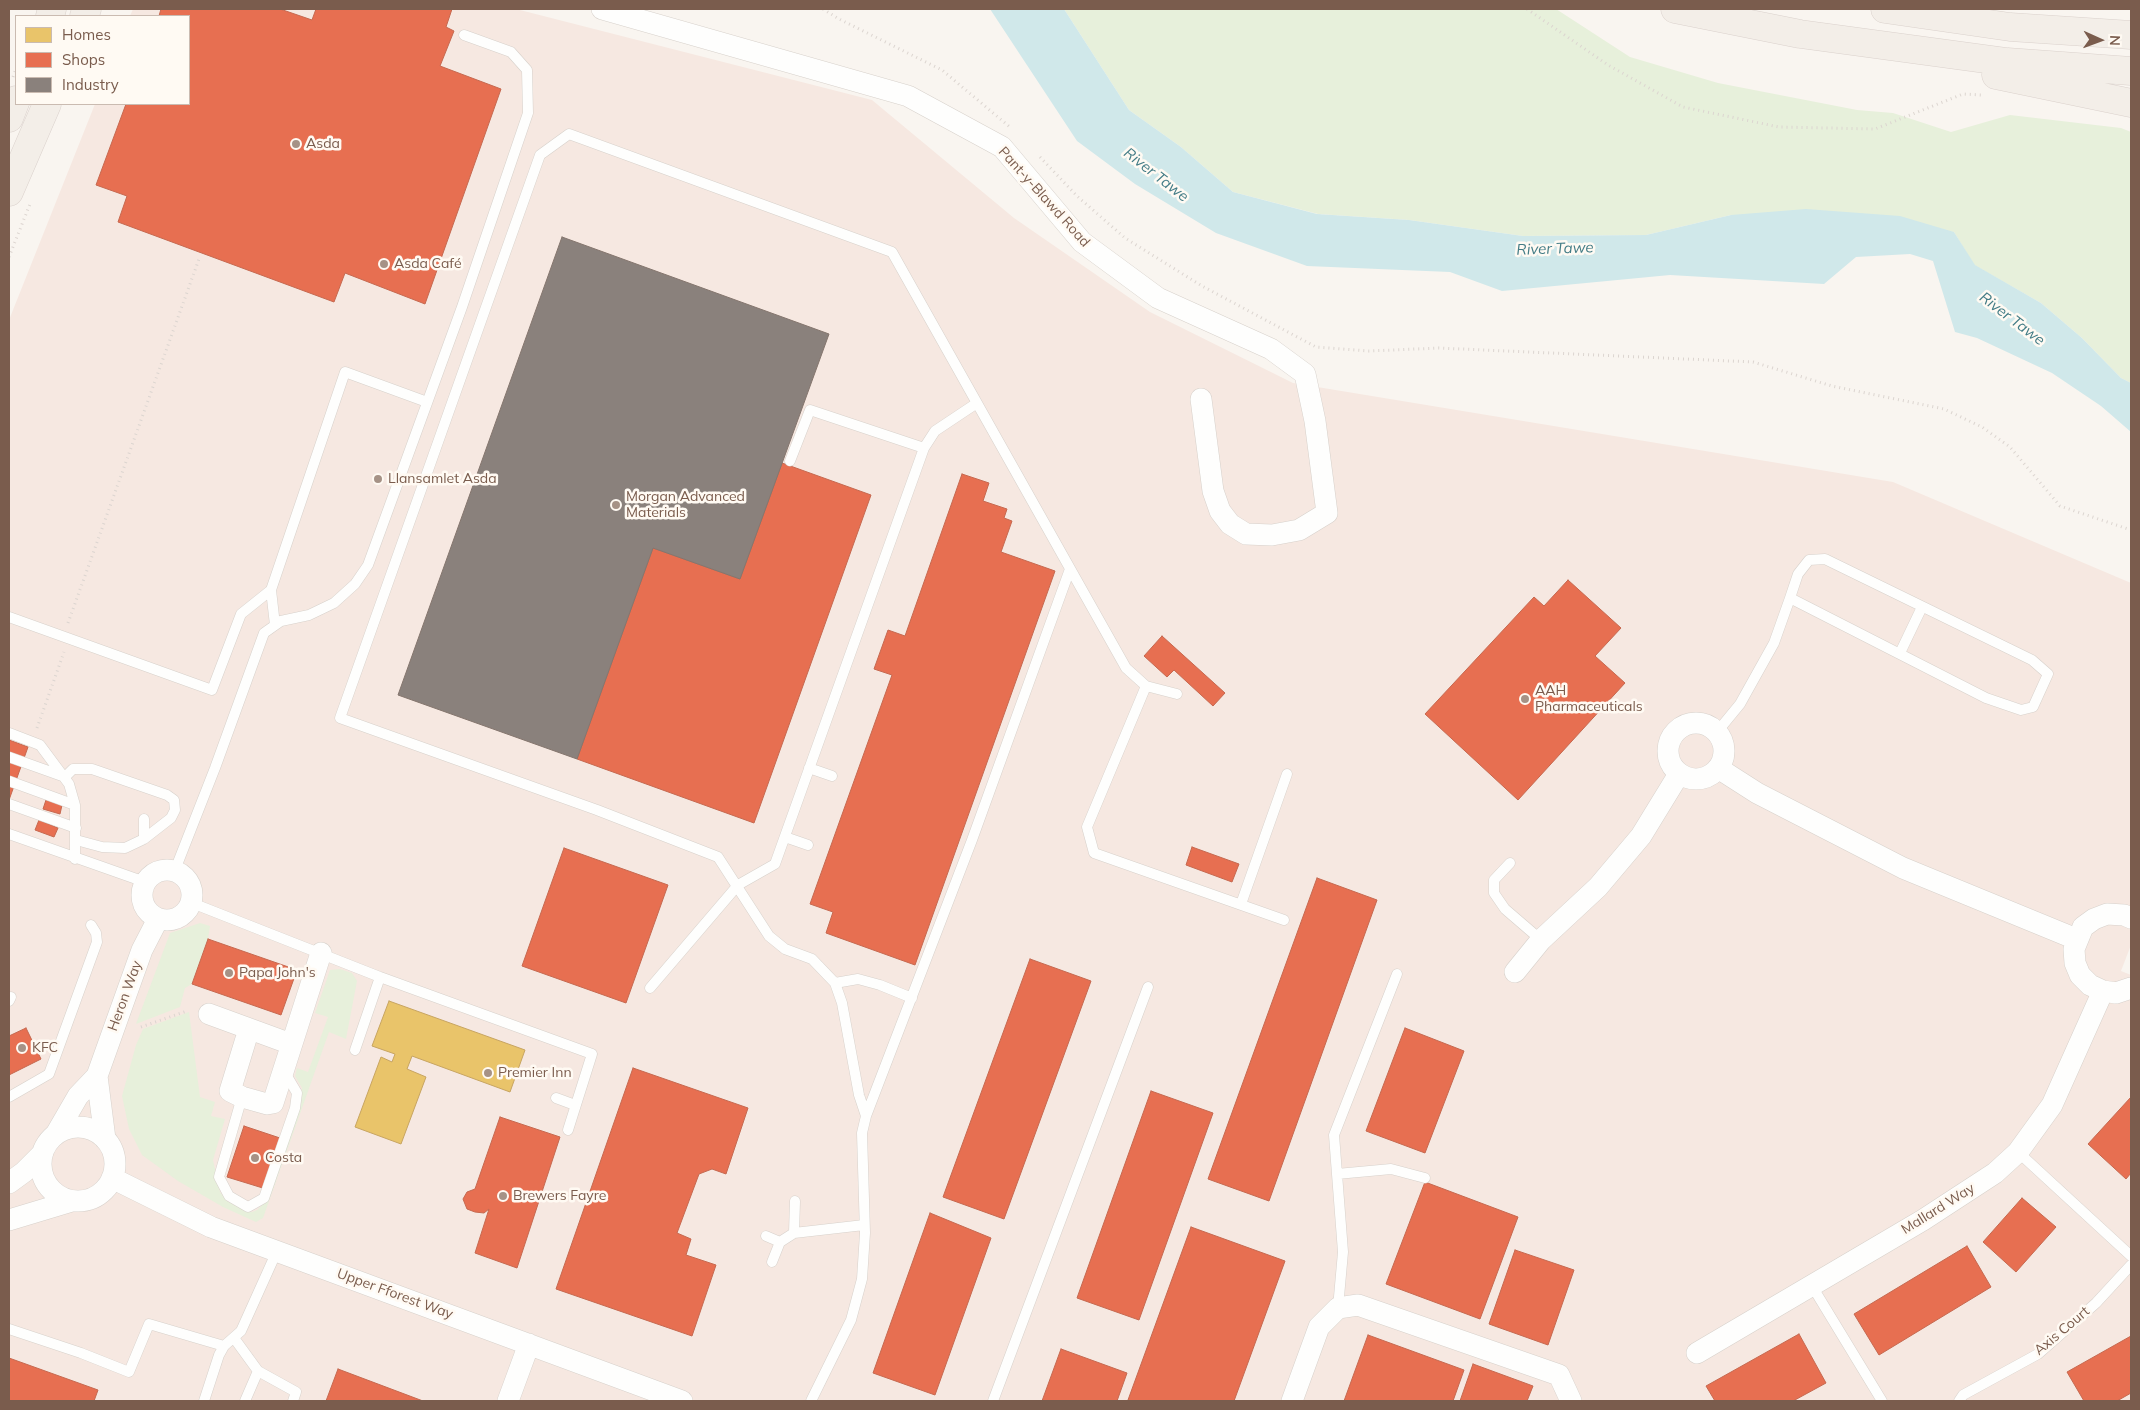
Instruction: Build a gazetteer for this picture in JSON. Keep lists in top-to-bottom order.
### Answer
{
  "streets": {
    "street": [
      "Pant-y-Blawd Road",
      "Heron Way",
      "Mallard Way",
      "Upper Fforest Way"
    ],
    "lane": ["Axis Court"]
  },
  "crossings": [
    ["Heron Way", "Upper Fforest Way"]
  ],
  "water": ["River Tawe"],
  "places": [
    "Asda",
    "Asda Café",
    "Llansamlet Asda",
    "Morgan Advanced Materials",
    "AAH Pharmaceuticals",
    "Papa John's",
    "KFC",
    "Premier Inn",
    "Costa",
    "Brewers Fayre"
  ],
  "legend": ["Homes", "Shops", "Industry"],
  "north": "right"
}
